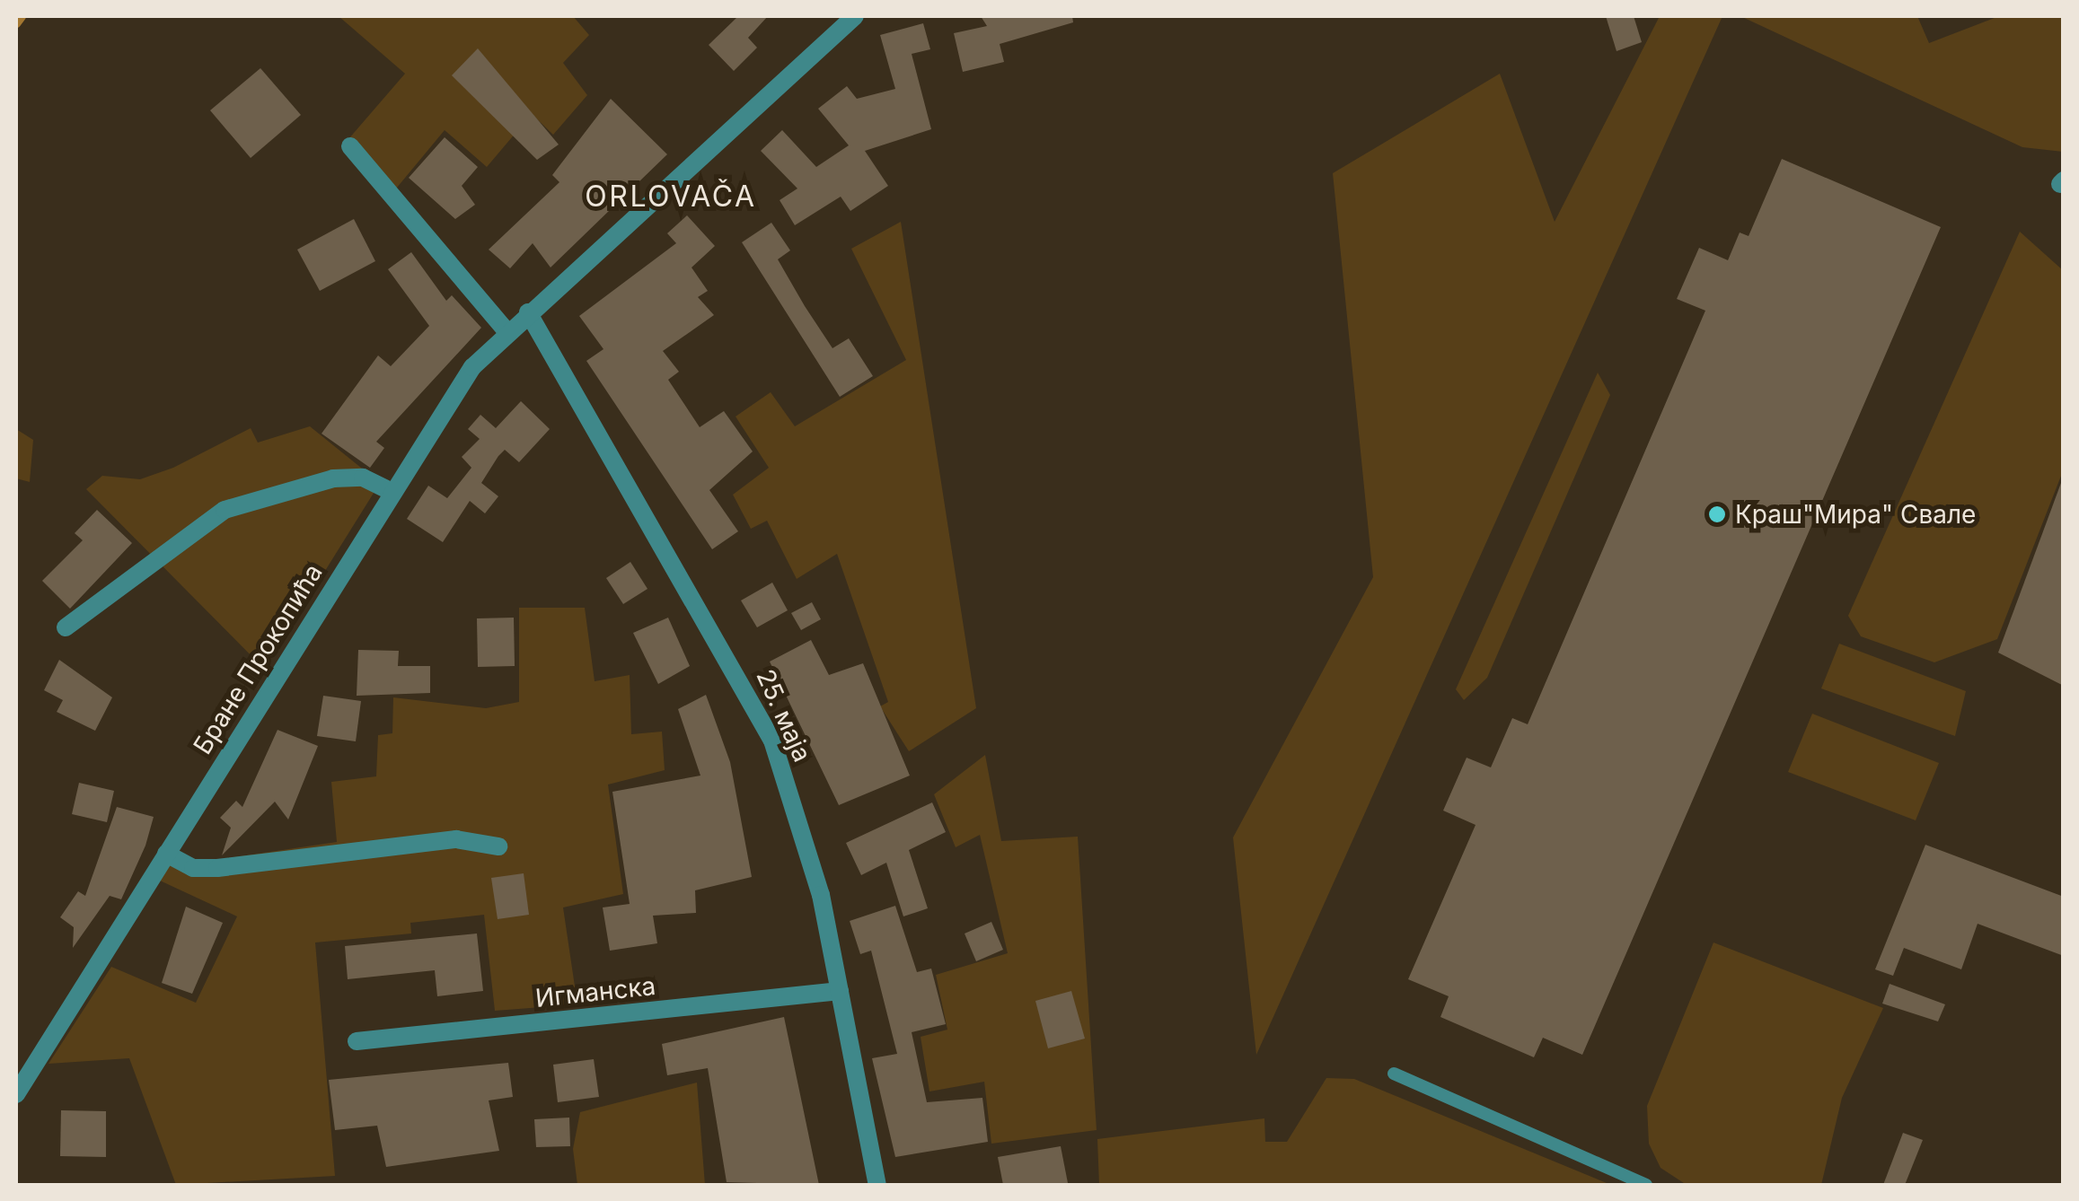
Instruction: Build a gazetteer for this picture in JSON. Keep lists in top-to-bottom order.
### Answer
{
  "streets": {
    "street": ["Бране Прокопића", "25. маја", "Игманска"]
  },
  "crossings": [
    ["Бране Прокопића", "25. маја"],
    ["25. маја", "Игманска"]
  ],
  "districts": ["ORLOVAČA"],
  "places": ["Краш\"Мира\" Свале"]
}
